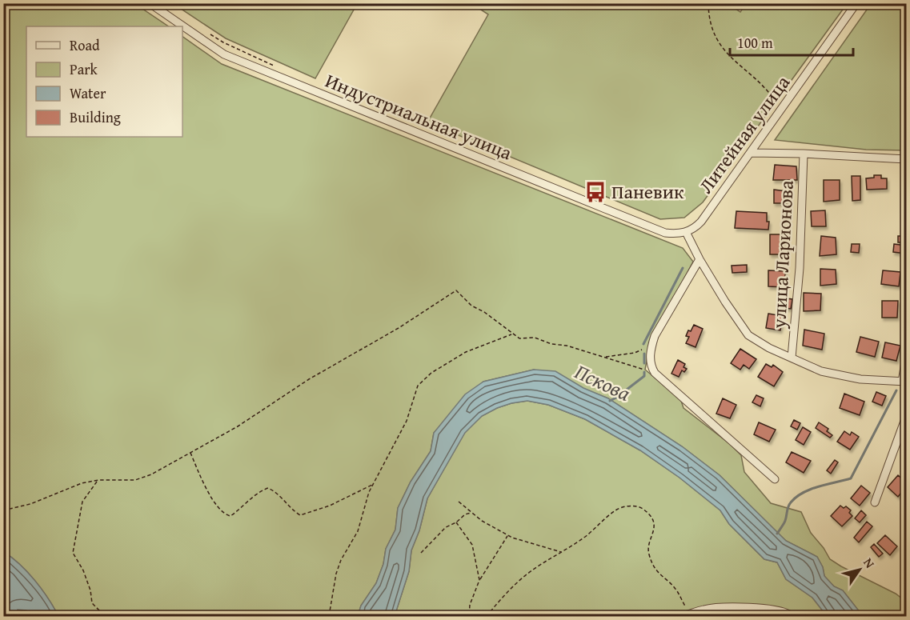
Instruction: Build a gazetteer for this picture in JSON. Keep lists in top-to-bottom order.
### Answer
{
  "streets": {
    "street": ["Индустриальная улица", "Литейная улица", "улица Ларионова"]
  },
  "crossings": [
    ["Индустриальная улица", "Литейная улица"]
  ],
  "water": ["Пскова"],
  "places": {
    "bus stop": ["Паневик"]
  },
  "legend": [
    "Road",
    "Park",
    "Water",
    "Building"
  ],
  "scale_bar": "100 m",
  "north": "top right"
}
